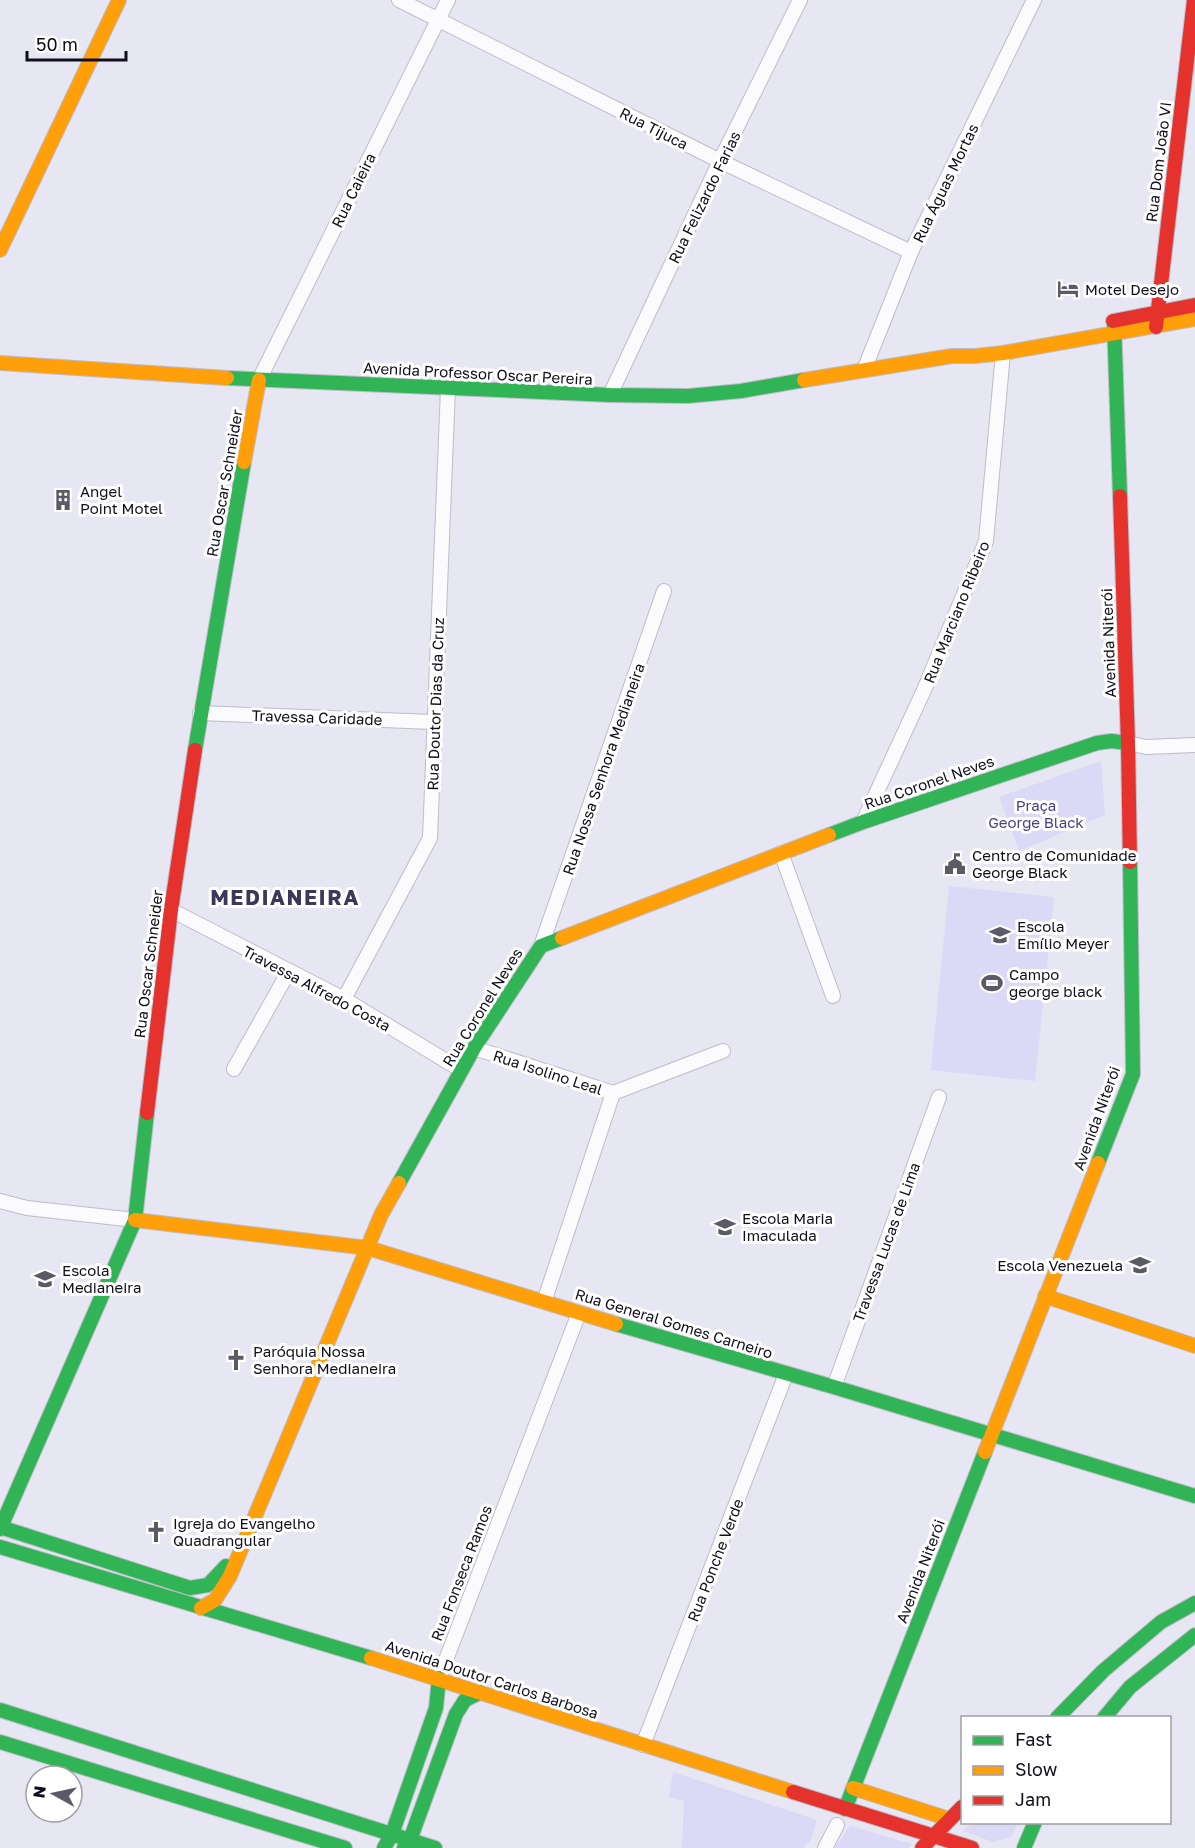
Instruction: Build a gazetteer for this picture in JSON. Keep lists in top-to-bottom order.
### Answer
{
  "streets": {
    "street": [
      "Rua Tijuca",
      "Rua Dom João VI",
      "Rua Águas Mortas",
      "Rua Caieira",
      "Rua Felizardo Farias",
      "Avenida Professor Oscar Pereira",
      "Rua Oscar Schneider",
      "Rua Marciano Ribeiro",
      "Avenida Niterói",
      "Rua Doutor Dias da Cruz",
      "Travessa Caridade",
      "Rua Nossa Senhora Medianeira",
      "Rua Coronel Neves",
      "Travessa Alfredo Costa",
      "Rua Isolino Leal",
      "Travessa Lucas de Lima",
      "Rua General Gomes Carneiro",
      "Rua Ponche Verde",
      "Rua Fonseca Ramos",
      "Avenida Doutor Carlos Barbosa"
    ]
  },
  "crossings": [
    ["Rua Tijuca", "Rua Águas Mortas"],
    ["Rua Tijuca", "Rua Caieira"],
    ["Rua Tijuca", "Rua Felizardo Farias"],
    ["Rua Dom João VI", "Avenida Professor Oscar Pereira"],
    ["Rua Águas Mortas", "Avenida Professor Oscar Pereira"],
    ["Rua Caieira", "Avenida Professor Oscar Pereira"],
    ["Rua Caieira", "Rua Oscar Schneider"],
    ["Rua Felizardo Farias", "Avenida Professor Oscar Pereira"],
    ["Avenida Professor Oscar Pereira", "Rua Oscar Schneider"],
    ["Avenida Professor Oscar Pereira", "Rua Marciano Ribeiro"],
    ["Avenida Professor Oscar Pereira", "Avenida Niterói"],
    ["Avenida Professor Oscar Pereira", "Rua Doutor Dias da Cruz"],
    ["Rua Oscar Schneider", "Travessa Caridade"],
    ["Rua Oscar Schneider", "Travessa Alfredo Costa"],
    ["Rua Oscar Schneider", "Rua General Gomes Carneiro"],
    ["Rua Marciano Ribeiro", "Rua Coronel Neves"],
    ["Avenida Niterói", "Rua Coronel Neves"],
    ["Avenida Niterói", "Rua General Gomes Carneiro"],
    ["Avenida Niterói", "Avenida Doutor Carlos Barbosa"],
    ["Rua Doutor Dias da Cruz", "Travessa Caridade"],
    ["Rua Doutor Dias da Cruz", "Travessa Alfredo Costa"],
    ["Rua Nossa Senhora Medianeira", "Rua Coronel Neves"],
    ["Rua Coronel Neves", "Travessa Alfredo Costa"],
    ["Rua Coronel Neves", "Rua Isolino Leal"],
    ["Rua Coronel Neves", "Rua General Gomes Carneiro"],
    ["Rua Coronel Neves", "Avenida Doutor Carlos Barbosa"],
    ["Travessa Lucas de Lima", "Rua General Gomes Carneiro"],
    ["Rua General Gomes Carneiro", "Rua Ponche Verde"],
    ["Rua General Gomes Carneiro", "Rua Fonseca Ramos"],
    ["Rua Ponche Verde", "Avenida Doutor Carlos Barbosa"],
    ["Rua Fonseca Ramos", "Avenida Doutor Carlos Barbosa"]
  ],
  "districts": ["MEDIANEIRA"],
  "parks": ["Praça George Black"],
  "places": {
    "hotel": ["Motel Desejo"],
    "building": ["Angel Point Motel"],
    "public building": ["Centro de Comunidade George Black"],
    "school or university": [
      "Escola Emílio Meyer",
      "Escola Maria Imaculada",
      "Escola Venezuela",
      "Escola Medianeira"
    ],
    "sports": ["Campo george black"],
    "church": ["Paróquia Nossa Senhora Medianeira", "Igreja do Evangelho Quadrangular"]
  },
  "legend": ["Fast", "Slow", "Jam"],
  "scale_bar": "50 m",
  "north": "left"
}
